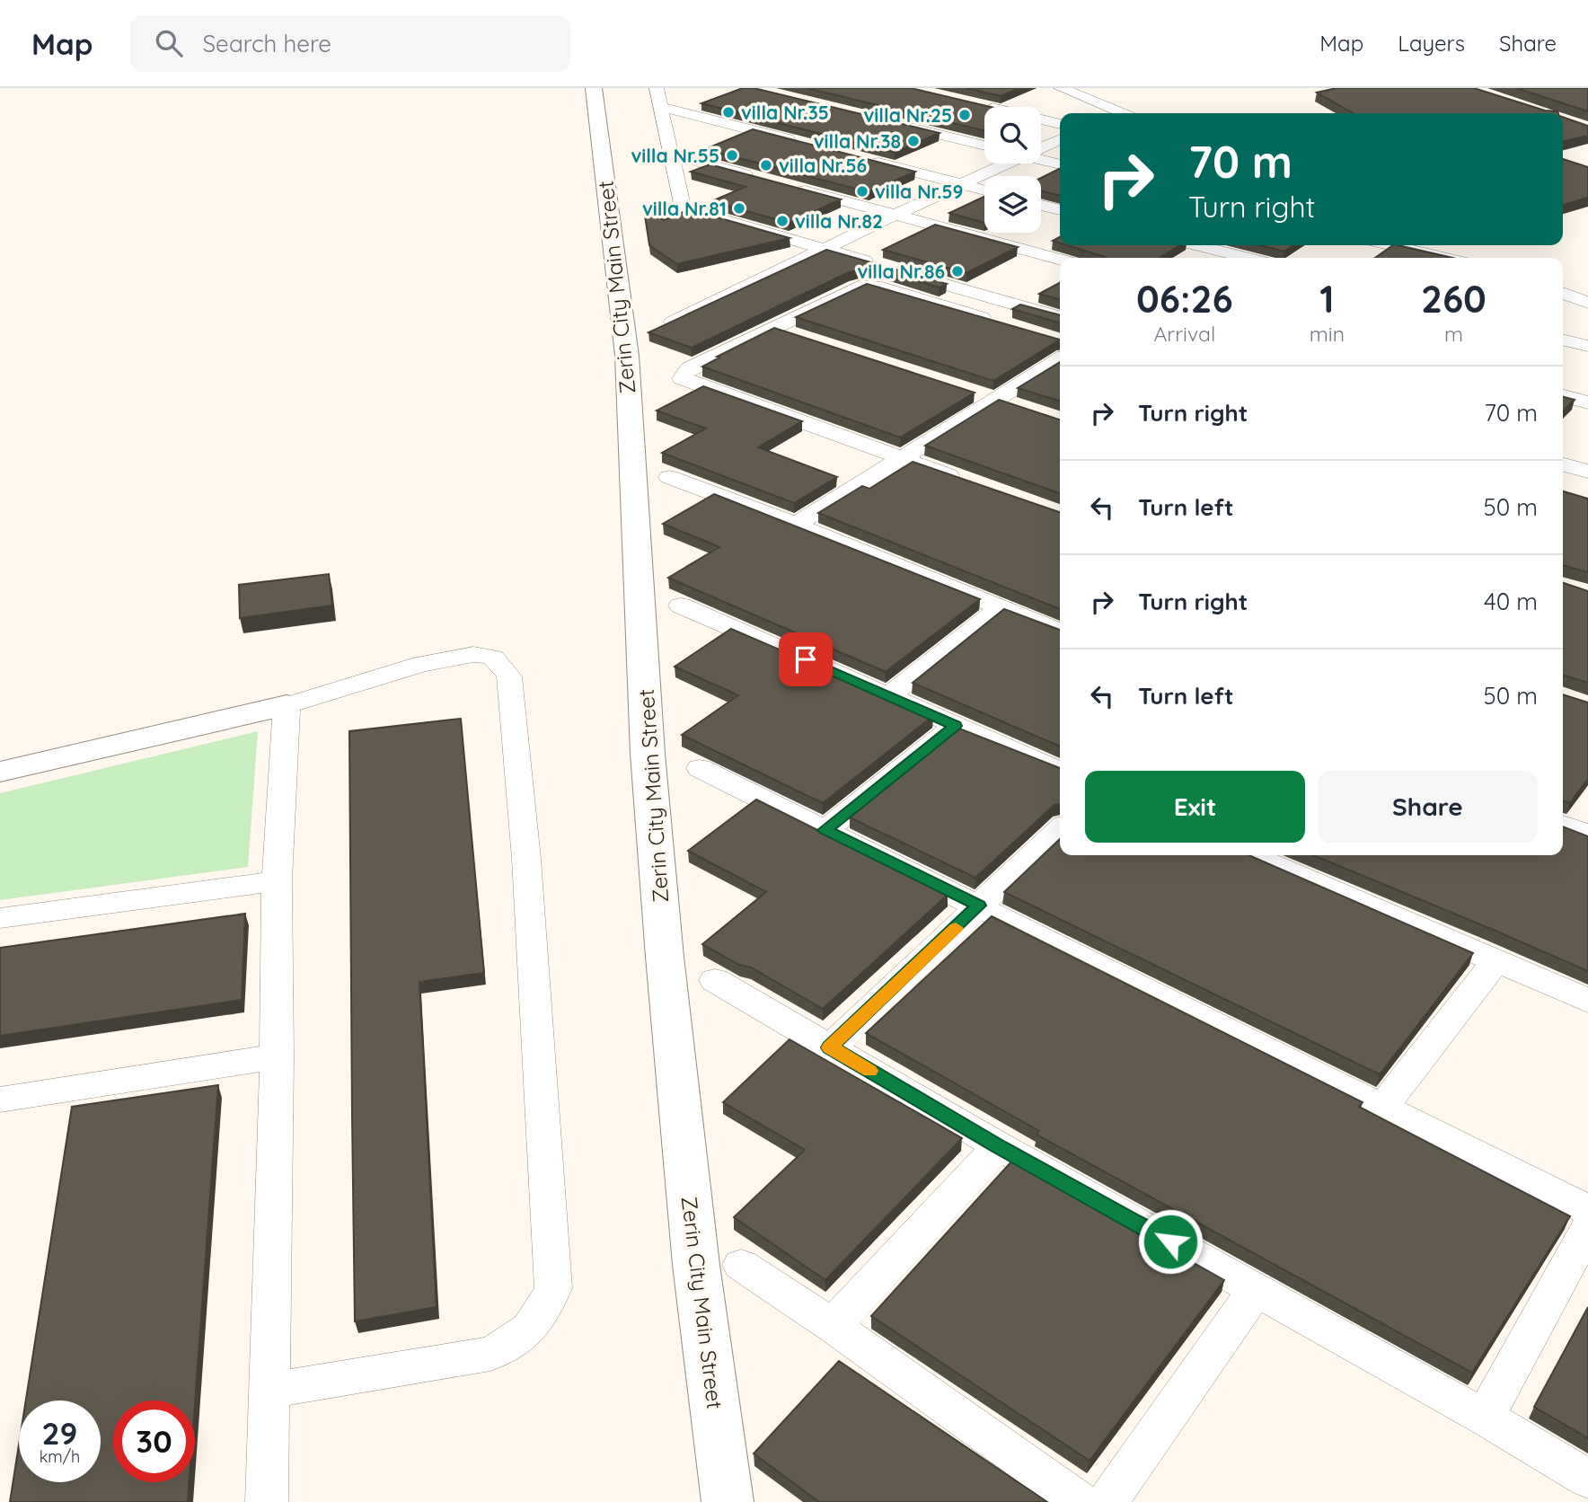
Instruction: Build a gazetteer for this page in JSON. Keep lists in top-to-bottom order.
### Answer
{
  "streets": {
    "street": ["Zerin City Main Street"]
  },
  "places": [
    "villa Nr.35",
    "villa Nr.25",
    "villa Nr.38",
    "villa Nr.55",
    "villa Nr.56",
    "villa Nr.59",
    "villa Nr.81",
    "villa Nr.82",
    "villa Nr.86"
  ],
  "page": {
    "header": "Map",
    "search": "Search here",
    "nav": ["Map", "Layers", "Share"],
    "turn": ["70 m", "Turn right"],
    "eta": [
      "06:26",
      "Arrival",
      "1",
      "min",
      "260",
      "m"
    ],
    "list": [
      {
        "name": "Turn right",
        "value": "70 m"
      },
      {
        "name": "Turn left",
        "value": "50 m"
      },
      {
        "name": "Turn right",
        "value": "40 m"
      },
      {
        "name": "Turn left",
        "value": "50 m"
      }
    ],
    "buttons": ["Exit", "Share"],
    "speed": "29 km/h",
    "limit": "30"
  }
}
